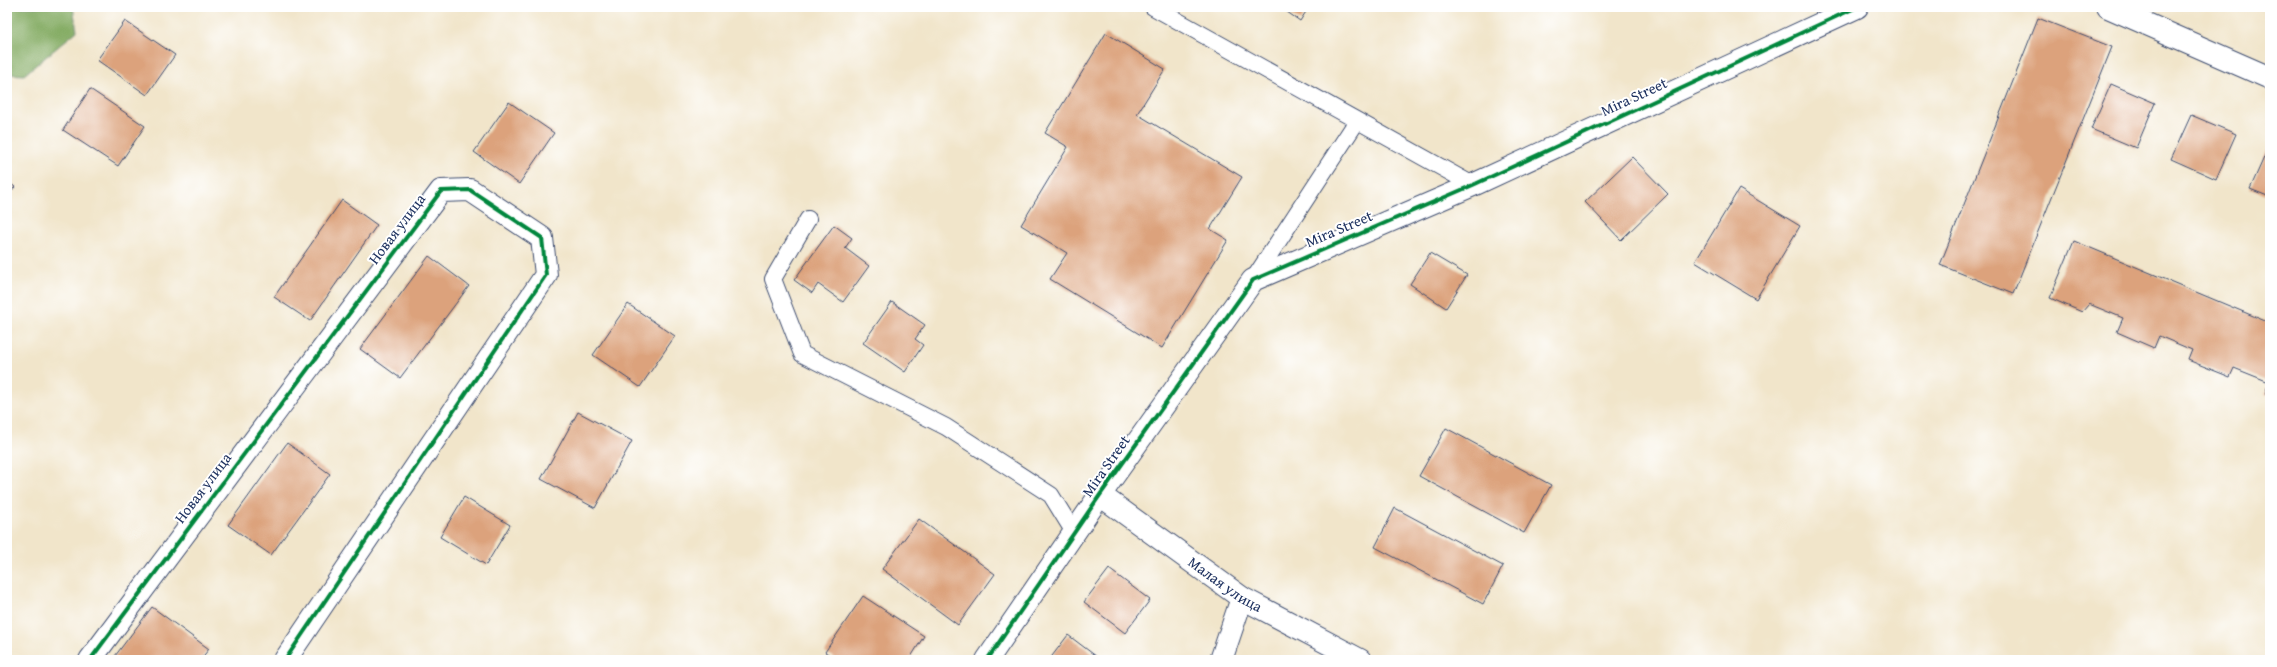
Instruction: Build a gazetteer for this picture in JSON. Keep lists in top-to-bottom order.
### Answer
{
  "streets": {
    "street": ["Mira Street", "Новая улица", "Малая улица"]
  },
  "crossings": [
    ["Mira Street", "Малая улица"]
  ]
}
